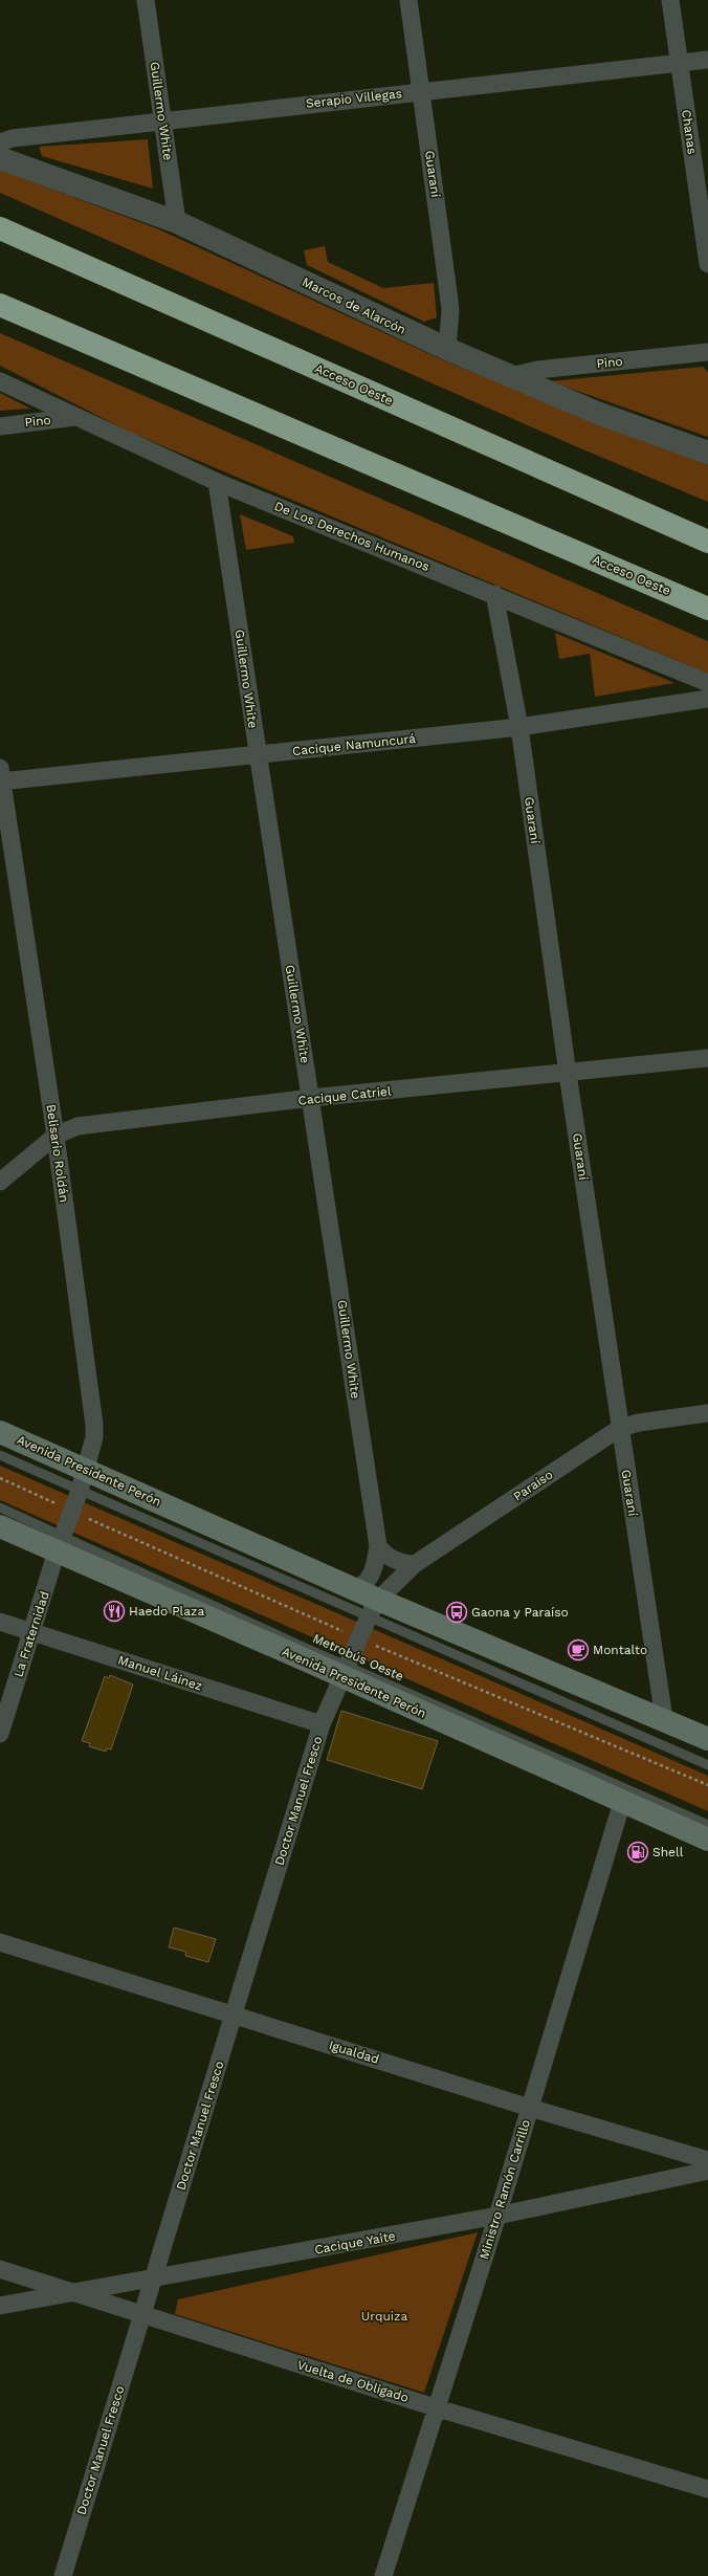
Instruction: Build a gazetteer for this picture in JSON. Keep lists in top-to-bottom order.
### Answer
{
  "streets": {
    "highway": ["Acceso Oeste"],
    "main road": ["Avenida Presidente Perón"],
    "street": [
      "Serapio Villegas",
      "Guillermo White",
      "Chanas",
      "Guaraní",
      "Marcos de Alarcón",
      "Pino",
      "De Los Derechos Humanos",
      "Cacique Namuncurá",
      "Cacique Catriel",
      "Belisario Roldán",
      "Paraíso",
      "La Fraternidad",
      "Manuel Láinez",
      "Doctor Manuel Fresco",
      "Igualdad",
      "Ministro Ramón Carrillo",
      "Cacique Yaite",
      "Vuelta de Obligado"
    ],
    "lane": ["Metrobús Oeste"]
  },
  "crossings": [
    ["Serapio Villegas", "Guillermo White"],
    ["Serapio Villegas", "Chanas"],
    ["Serapio Villegas", "Guaraní"],
    ["Guillermo White", "Marcos de Alarcón"],
    ["Guillermo White", "De Los Derechos Humanos"],
    ["Guillermo White", "Cacique Namuncurá"],
    ["Guillermo White", "Cacique Catriel"],
    ["Guillermo White", "Avenida Presidente Perón"],
    ["Guaraní", "Marcos de Alarcón"],
    ["Guaraní", "De Los Derechos Humanos"],
    ["Guaraní", "Cacique Namuncurá"],
    ["Guaraní", "Cacique Catriel"],
    ["Guaraní", "Avenida Presidente Perón"],
    ["Guaraní", "Paraíso"],
    ["Marcos de Alarcón", "Pino"],
    ["Pino", "De Los Derechos Humanos"],
    ["Cacique Namuncurá", "Belisario Roldán"],
    ["Cacique Catriel", "Belisario Roldán"],
    ["Belisario Roldán", "Avenida Presidente Perón"],
    ["Belisario Roldán", "La Fraternidad"],
    ["Avenida Presidente Perón", "Paraíso"],
    ["Avenida Presidente Perón", "La Fraternidad"],
    ["Avenida Presidente Perón", "Metrobús Oeste"],
    ["Avenida Presidente Perón", "Doctor Manuel Fresco"],
    ["Avenida Presidente Perón", "Ministro Ramón Carrillo"],
    ["Paraíso", "Doctor Manuel Fresco"],
    ["La Fraternidad", "Manuel Láinez"],
    ["Metrobús Oeste", "Doctor Manuel Fresco"],
    ["Manuel Láinez", "Doctor Manuel Fresco"],
    ["Doctor Manuel Fresco", "Igualdad"],
    ["Doctor Manuel Fresco", "Cacique Yaite"],
    ["Doctor Manuel Fresco", "Vuelta de Obligado"],
    ["Igualdad", "Ministro Ramón Carrillo"],
    ["Ministro Ramón Carrillo", "Cacique Yaite"],
    ["Ministro Ramón Carrillo", "Vuelta de Obligado"],
    ["Cacique Yaite", "Vuelta de Obligado"]
  ],
  "parks": ["Urquiza"],
  "places": {
    "restaurant": ["Haedo Plaza"],
    "bus stop": ["Gaona y Paraíso"],
    "cafe": ["Montalto"],
    "fuel station": ["Shell"]
  }
}
